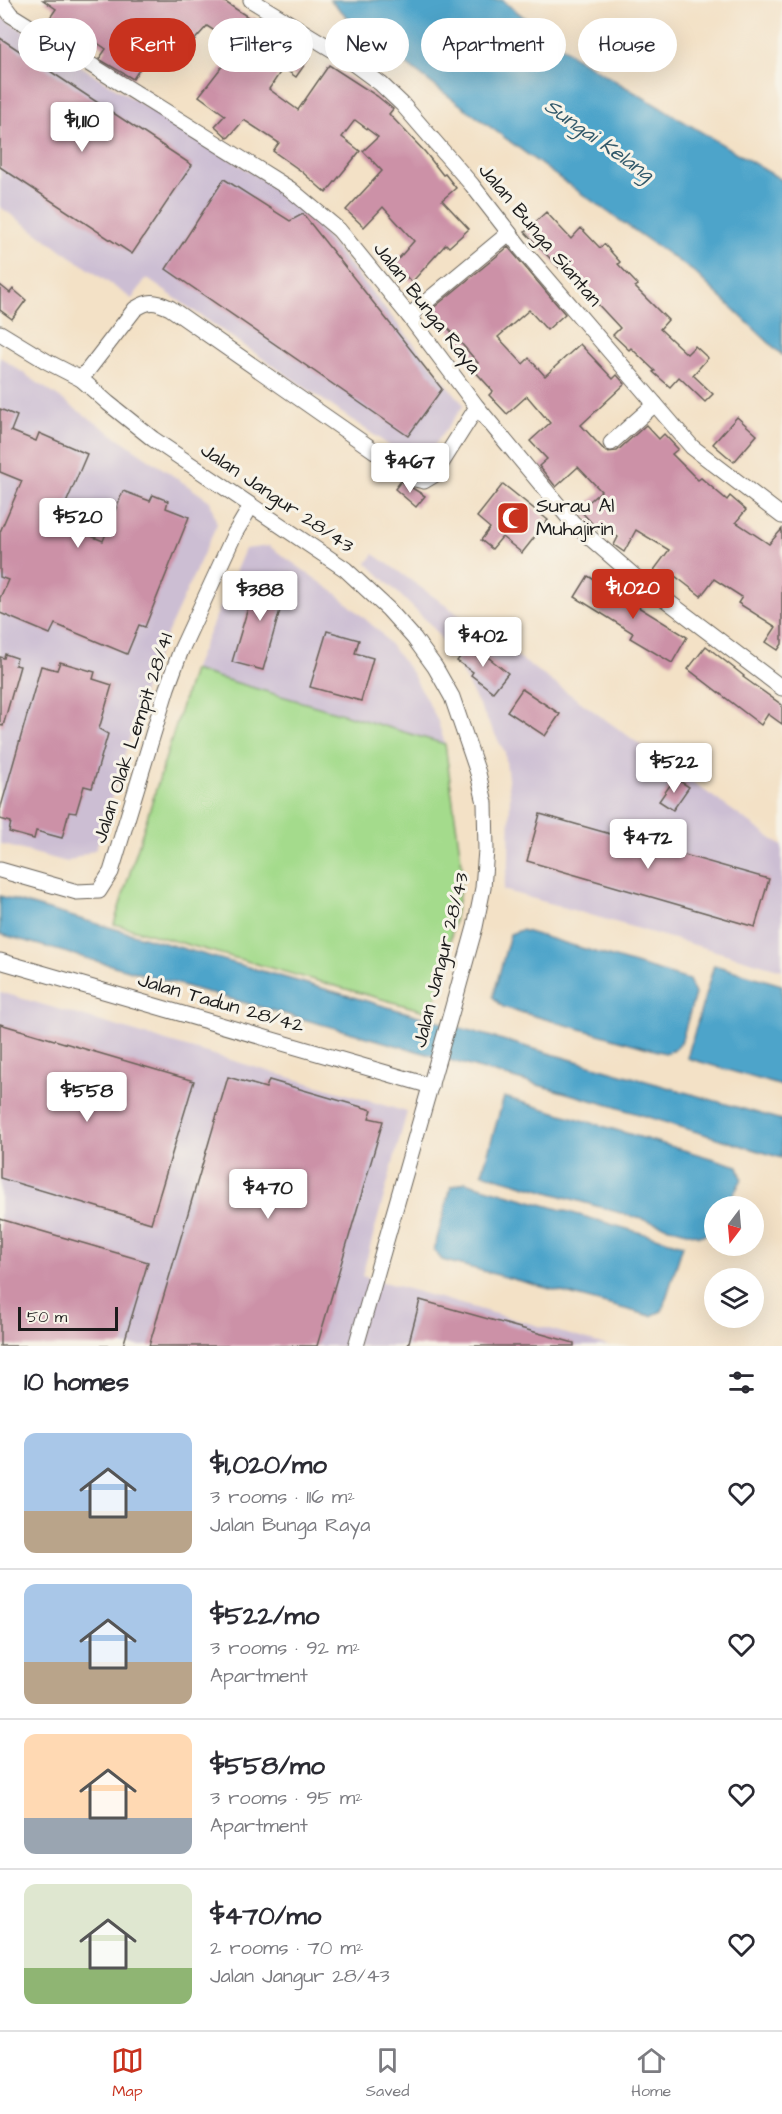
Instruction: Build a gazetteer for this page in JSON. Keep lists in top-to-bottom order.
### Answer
{
  "streets": {
    "street": [
      "Jalan Bunga Siantan",
      "Jalan Bunga Raya",
      "Jalan Jangur 28/43",
      "Jalan Olak Lempit 28/41",
      "Jalan Tadun 28/42"
    ]
  },
  "crossings": [
    ["Jalan Jangur 28/43", "Jalan Olak Lempit 28/41"],
    ["Jalan Jangur 28/43", "Jalan Tadun 28/42"]
  ],
  "water": ["Sungai Kelang"],
  "places": {
    "mosque": ["Surau Al Muhajirin"]
  },
  "scale_bar": "50 m",
  "north": "bottom",
  "page": {
    "chip": [
      "Buy",
      "Rent",
      "Filters",
      "New",
      "Apartment",
      "House"
    ],
    "price": [
      "$1,110",
      "$467",
      "$520",
      "$1,020",
      "$388",
      "$402",
      "$522",
      "$472",
      "$558",
      "$470"
    ],
    "scale": "50 m",
    "heading": "10 homes",
    "list": [
      {
        "name": "$1,020/mo",
        "note": "3 rooms · 116 m² · Jalan Bunga Raya"
      },
      {
        "name": "$522/mo",
        "note": "3 rooms · 92 m² · Apartment"
      },
      {
        "name": "$558/mo",
        "note": "3 rooms · 95 m² · Apartment"
      },
      {
        "name": "$470/mo",
        "note": "2 rooms · 70 m² · Jalan Jangur 28/43"
      }
    ],
    "tabs": ["Map", "Saved", "Home"]
  }
}
